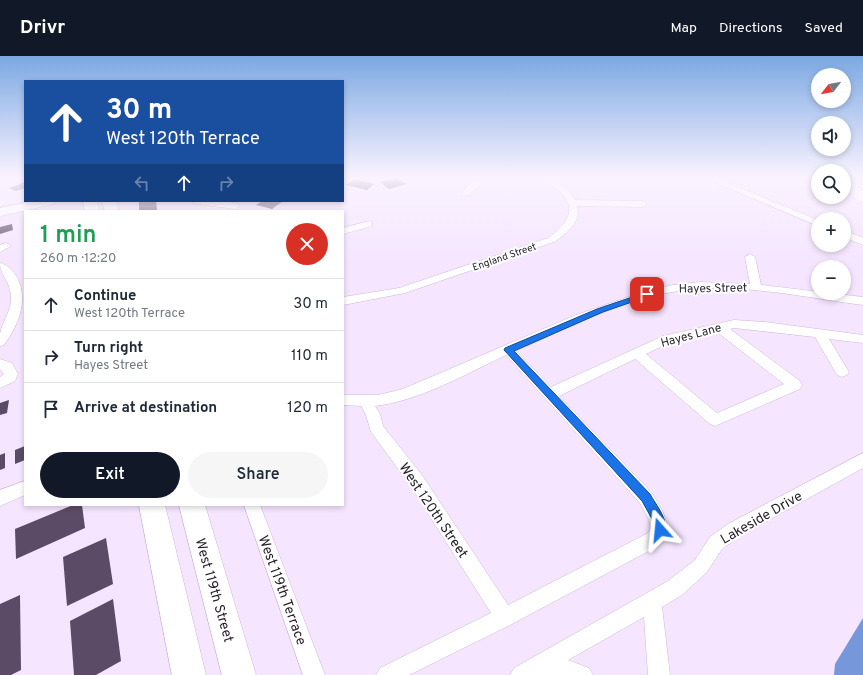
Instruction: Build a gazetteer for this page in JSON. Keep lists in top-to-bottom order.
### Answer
{
  "streets": {
    "main road": ["West 119th Street"],
    "street": [
      "England Street",
      "Hayes Street",
      "Hayes Lane",
      "West 120th Street",
      "Lakeside Drive",
      "West 119th Terrace"
    ]
  },
  "crossings": [
    ["Hayes Street", "West 120th Street"]
  ],
  "north": "bottom left",
  "page": {
    "header": "Drivr",
    "nav": ["Map", "Directions", "Saved"],
    "map_buttons": ["+", "−"],
    "turn": ["30 m", "West 120th Terrace"],
    "heading": ["1 min", "260 m · 12:20"],
    "list": [
      {
        "name": "Continue",
        "note": "West 120th Terrace",
        "value": "30 m"
      },
      {
        "name": "Turn right",
        "note": "Hayes Street",
        "value": "110 m"
      },
      {
        "name": "Arrive at destination",
        "value": "120 m"
      }
    ],
    "buttons": ["Exit", "Share"]
  }
}
